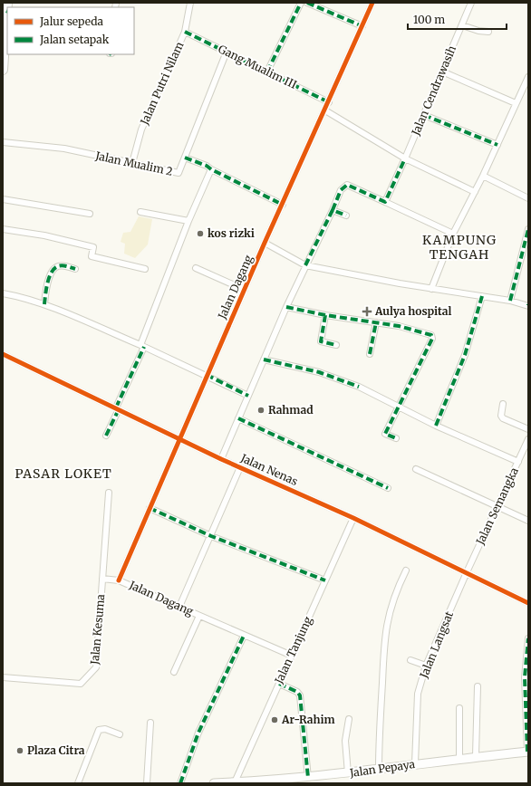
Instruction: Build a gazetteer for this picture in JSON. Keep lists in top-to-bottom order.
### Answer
{
  "streets": {
    "main road": ["Jalan Pepaya"],
    "street": [
      "Gang Mualim III",
      "Jalan Putri Nilam",
      "Jalan Cendrawasih",
      "Jalan Mualim 2",
      "Jalan Dagang",
      "Jalan Nenas",
      "Jalan Semangka",
      "Jalan Kesuma",
      "Jalan Langsat",
      "Jalan Tanjung"
    ]
  },
  "crossings": [
    ["Gang Mualim III", "Jalan Putri Nilam"],
    ["Gang Mualim III", "Jalan Mualim 2"],
    ["Gang Mualim III", "Jalan Dagang"],
    ["Jalan Putri Nilam", "Jalan Mualim 2"],
    ["Jalan Dagang", "Jalan Nenas"],
    ["Jalan Dagang", "Jalan Tanjung"],
    ["Jalan Nenas", "Jalan Semangka"],
    ["Jalan Nenas", "Jalan Langsat"],
    ["Jalan Nenas", "Jalan Tanjung"],
    ["Jalan Semangka", "Jalan Langsat"],
    ["Jalan Langsat", "Jalan Pepaya"],
    ["Jalan Tanjung", "Jalan Pepaya"]
  ],
  "districts": ["KAMPUNG TENGAH", "PASAR LOKET"],
  "places": {
    "other": [
      "kos rizki",
      "Rahmad",
      "Ar-Rahim",
      "Plaza Citra"
    ],
    "health": ["Aulya hospital"]
  },
  "legend": ["Jalur sepeda", "Jalan setapak"],
  "scale_bar": "100 m"
}
